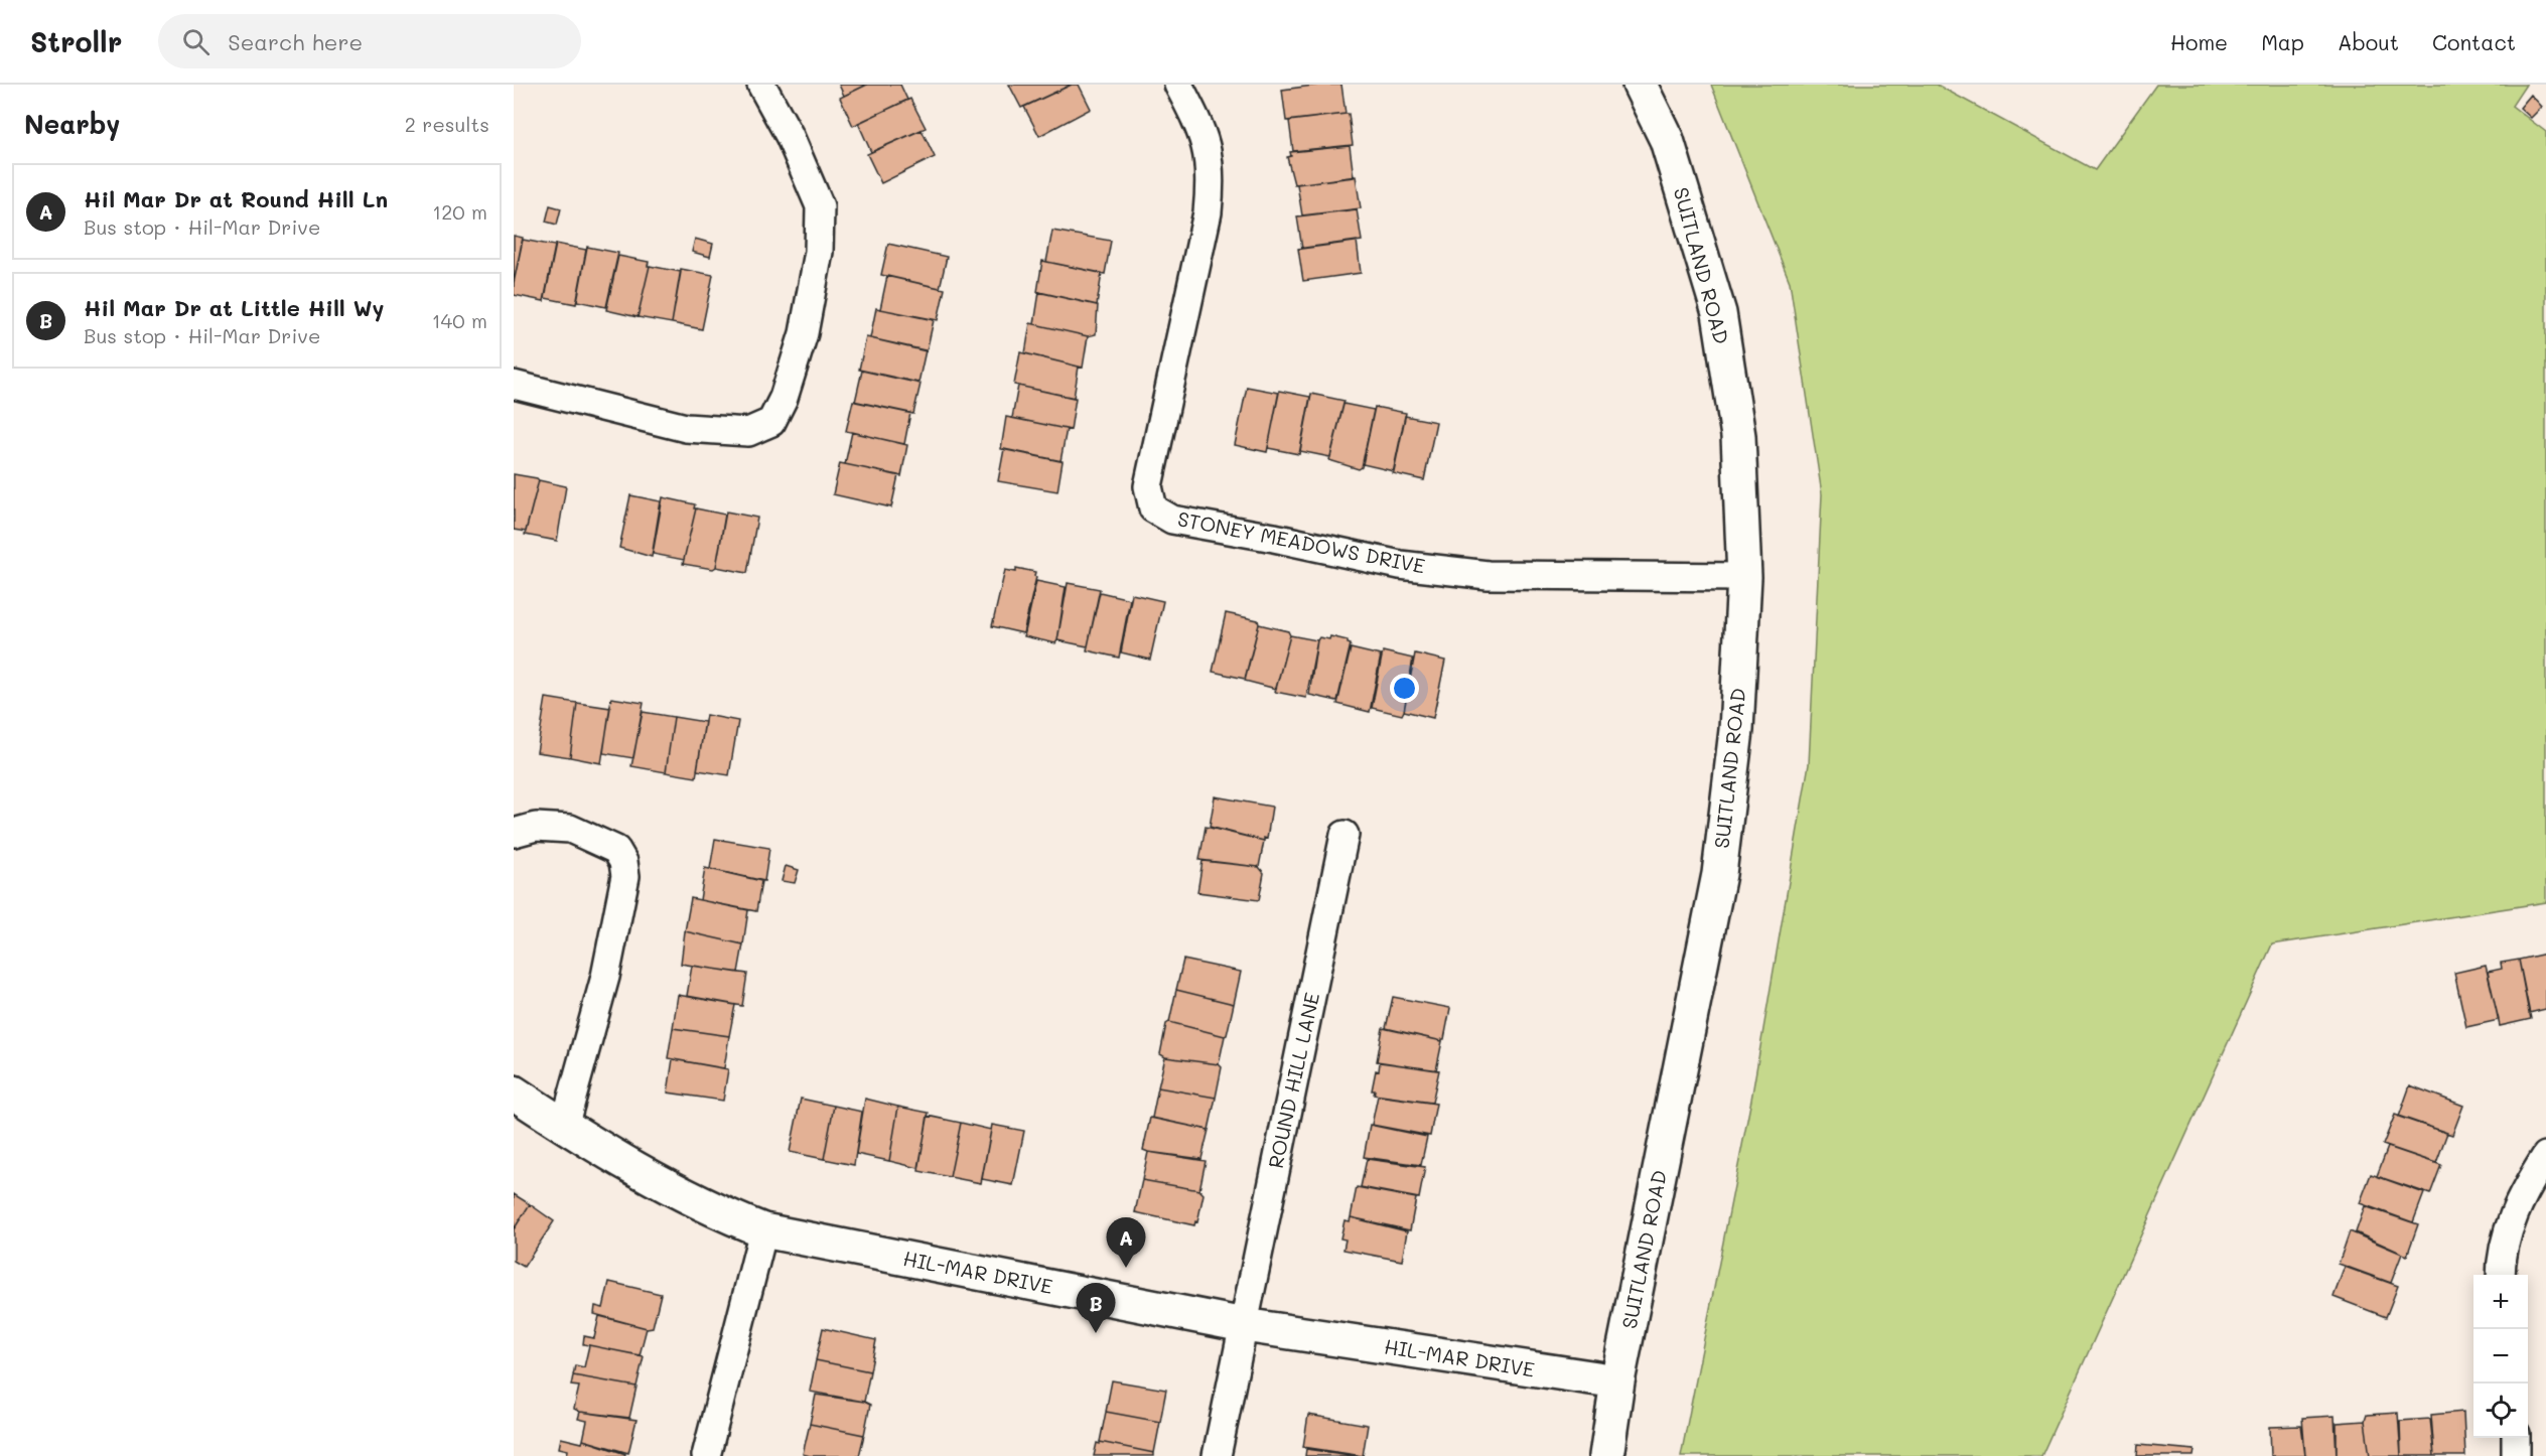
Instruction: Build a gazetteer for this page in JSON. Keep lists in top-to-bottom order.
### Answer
{
  "streets": {
    "main road": ["SUITLAND ROAD", "HIL-MAR DRIVE"],
    "street": ["STONEY MEADOWS DRIVE", "ROUND HILL LANE"]
  },
  "crossings": [
    ["SUITLAND ROAD", "STONEY MEADOWS DRIVE"],
    ["SUITLAND ROAD", "HIL-MAR DRIVE"],
    ["ROUND HILL LANE", "HIL-MAR DRIVE"]
  ],
  "page": {
    "header": "Strollr",
    "search": "Search here",
    "nav": [
      "Home",
      "Map",
      "About",
      "Contact"
    ],
    "heading": ["Nearby", "2 results"],
    "list": [
      {
        "mark": "A",
        "name": "Hil Mar Dr at Round Hill Ln",
        "note": "Bus stop · Hil-Mar Drive",
        "value": "120 m"
      },
      {
        "mark": "B",
        "name": "Hil Mar Dr at Little Hill Wy",
        "note": "Bus stop · Hil-Mar Drive",
        "value": "140 m"
      }
    ],
    "pins": ["A", "B"],
    "map_buttons": ["+", "−"]
  }
}
